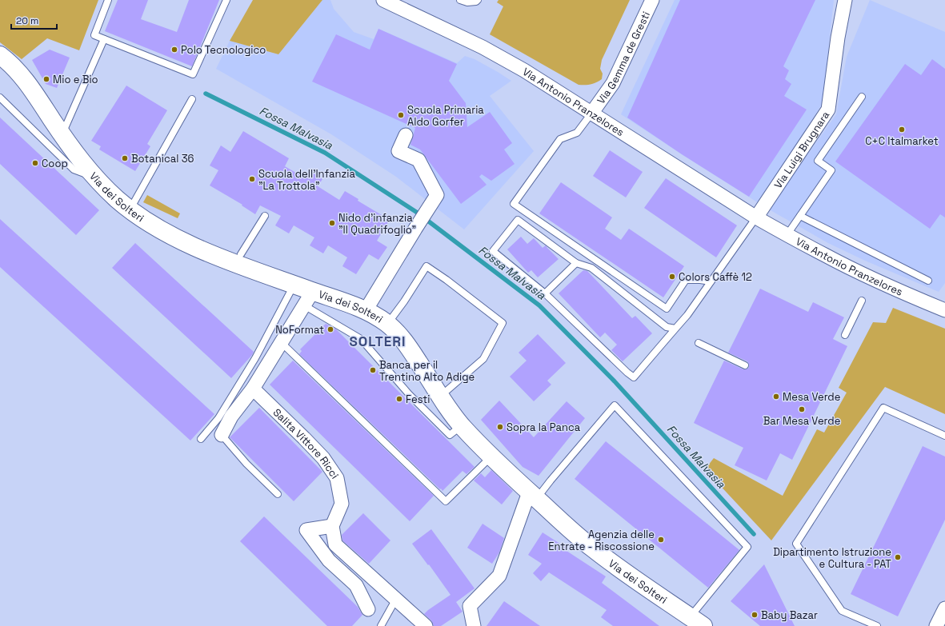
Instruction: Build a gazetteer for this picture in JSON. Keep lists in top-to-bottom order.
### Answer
{
  "streets": {
    "street": [
      "Via Gemma de Gresti",
      "Via Antonio Pranzelores",
      "Via Luigi Brugnara",
      "Via dei Solteri",
      "Salita Vittore Ricci"
    ]
  },
  "crossings": [
    ["Via Gemma de Gresti", "Via Antonio Pranzelores"],
    ["Via Antonio Pranzelores", "Via Luigi Brugnara"]
  ],
  "districts": ["SOLTERI"],
  "water": ["Fossa Malvasia"],
  "places": [
    "Polo Tecnologico",
    "Mio e Bio",
    "Scuola Primaria Aldo Gorfer",
    "C+C Italmarket",
    "Botanical 36",
    "Coop",
    "Scuola dell'Infanzia \"La Trottola\"",
    "Nido d'infanzia \"Il Quadrifoglio\"",
    "Colors Caffè 12",
    "NoFormat",
    "Banca per il Trentino Alto Adige",
    "Mesa Verde",
    "Festi",
    "Bar Mesa Verde",
    "Sopra la Panca",
    "Agenzia delle Entrate - Riscossione",
    "Dipartimento Istruzione e Cultura - PAT",
    "Baby Bazar"
  ],
  "scale_bar": "20 m"
}
